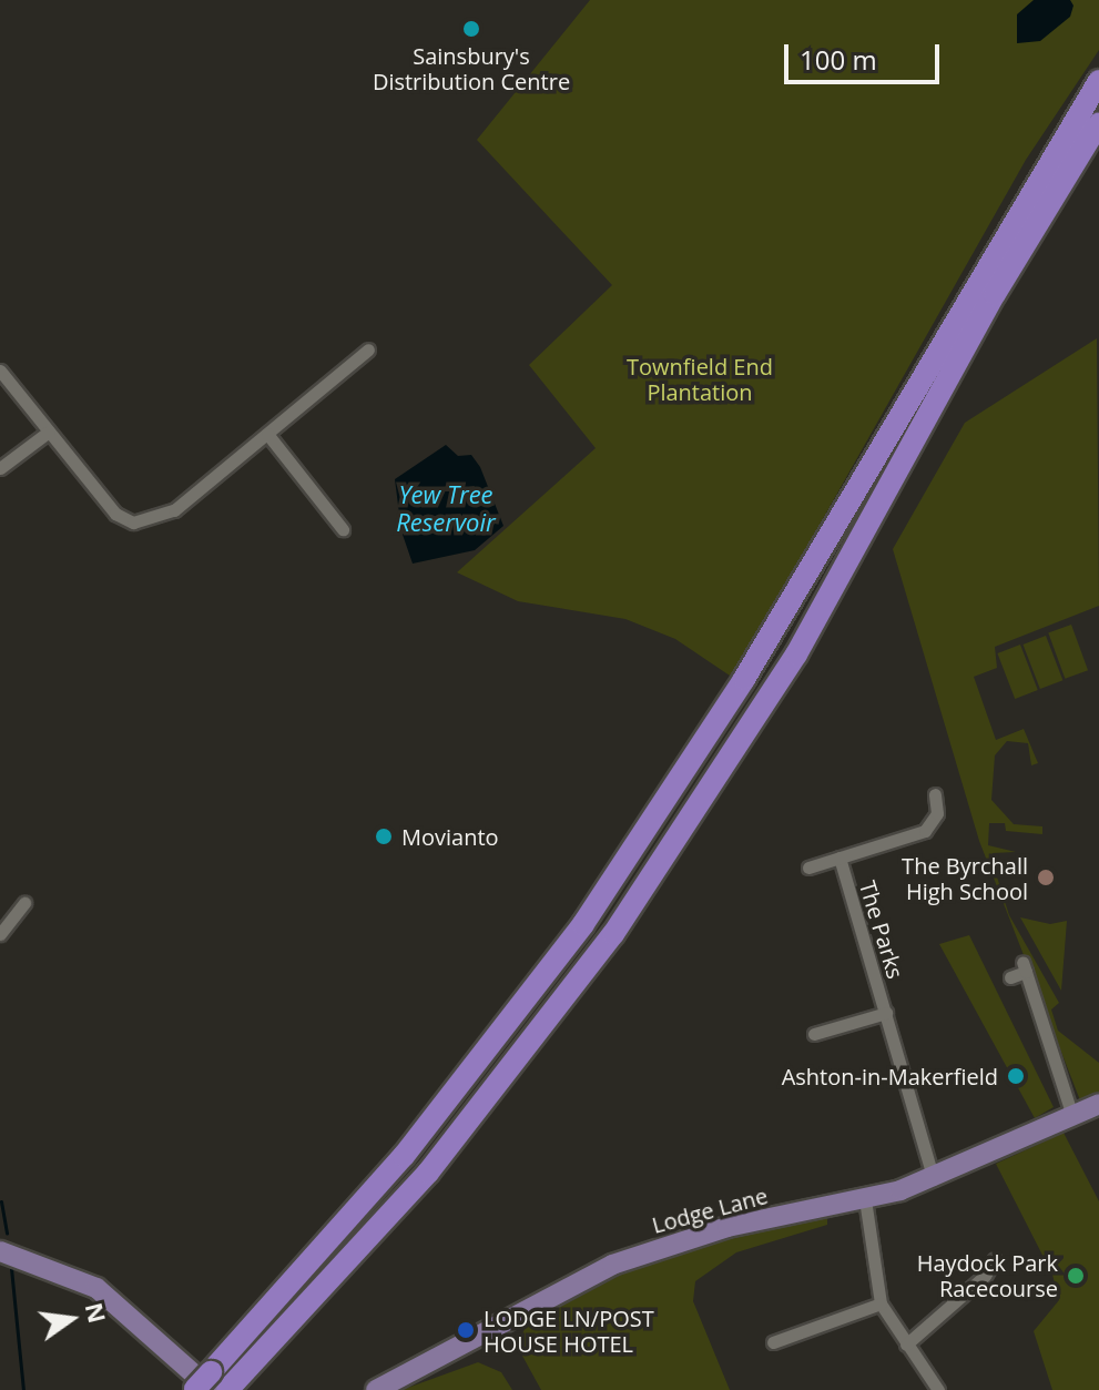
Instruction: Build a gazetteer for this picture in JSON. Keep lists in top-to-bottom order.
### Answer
{
  "streets": {
    "main road": ["Lodge Lane"],
    "street": ["The Parks"]
  },
  "crossings": [
    ["The Parks", "Lodge Lane"]
  ],
  "water": ["Yew Tree Reservoir"],
  "parks": ["Townfield End Plantation"],
  "places": [
    "Sainsbury's Distribution Centre",
    "Movianto",
    "The Byrchall High School",
    "Ashton-in-Makerfield",
    "Haydock Park Racecourse",
    "LODGE LN/POST HOUSE HOTEL"
  ],
  "scale_bar": "100 m",
  "north": "right"
}
